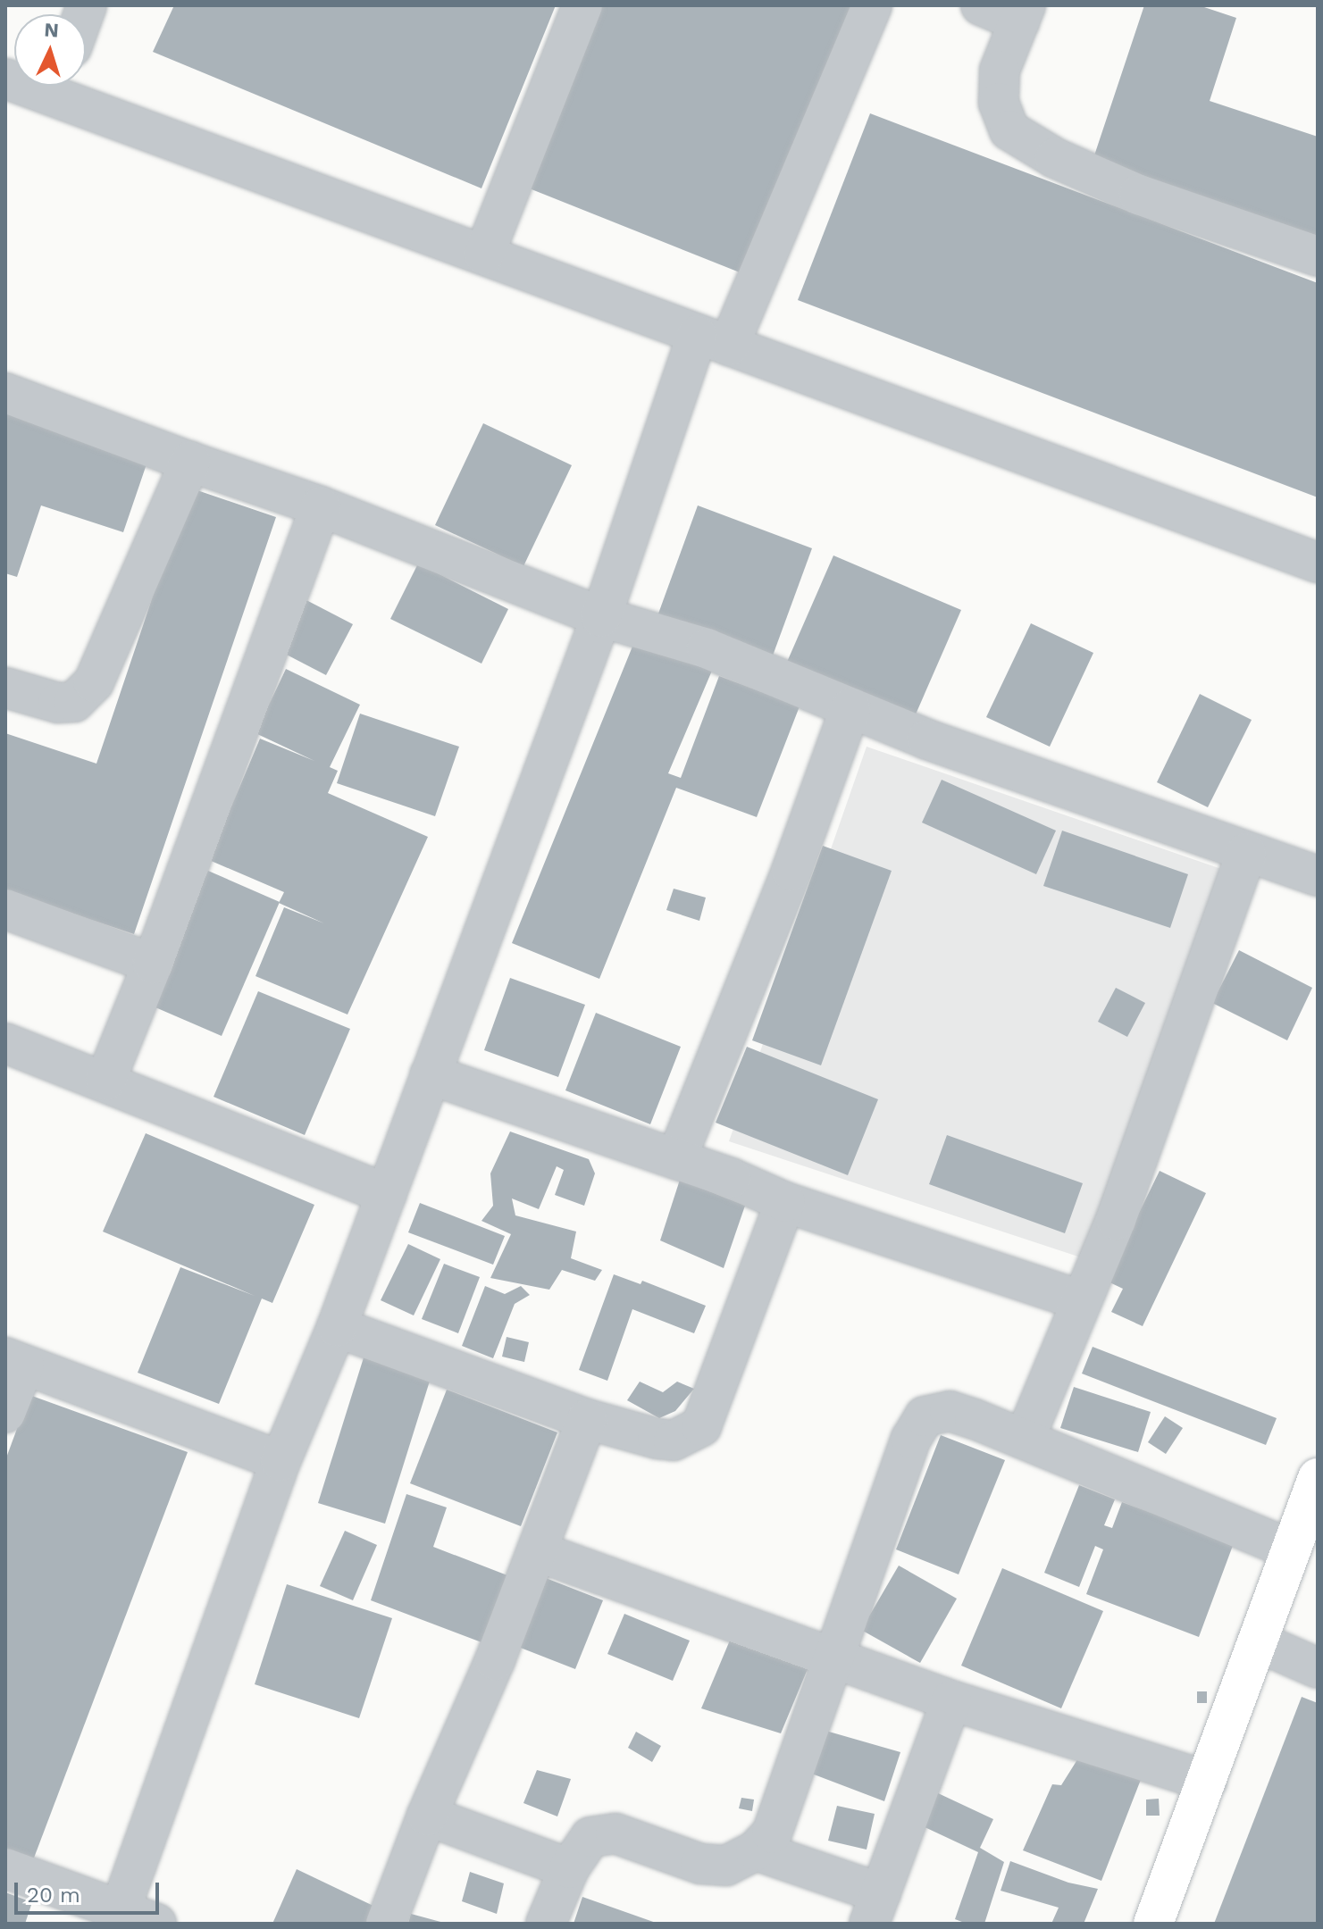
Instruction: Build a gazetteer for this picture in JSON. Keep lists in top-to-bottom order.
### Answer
{
  "scale_bar": "20 m",
  "north": "top"
}
